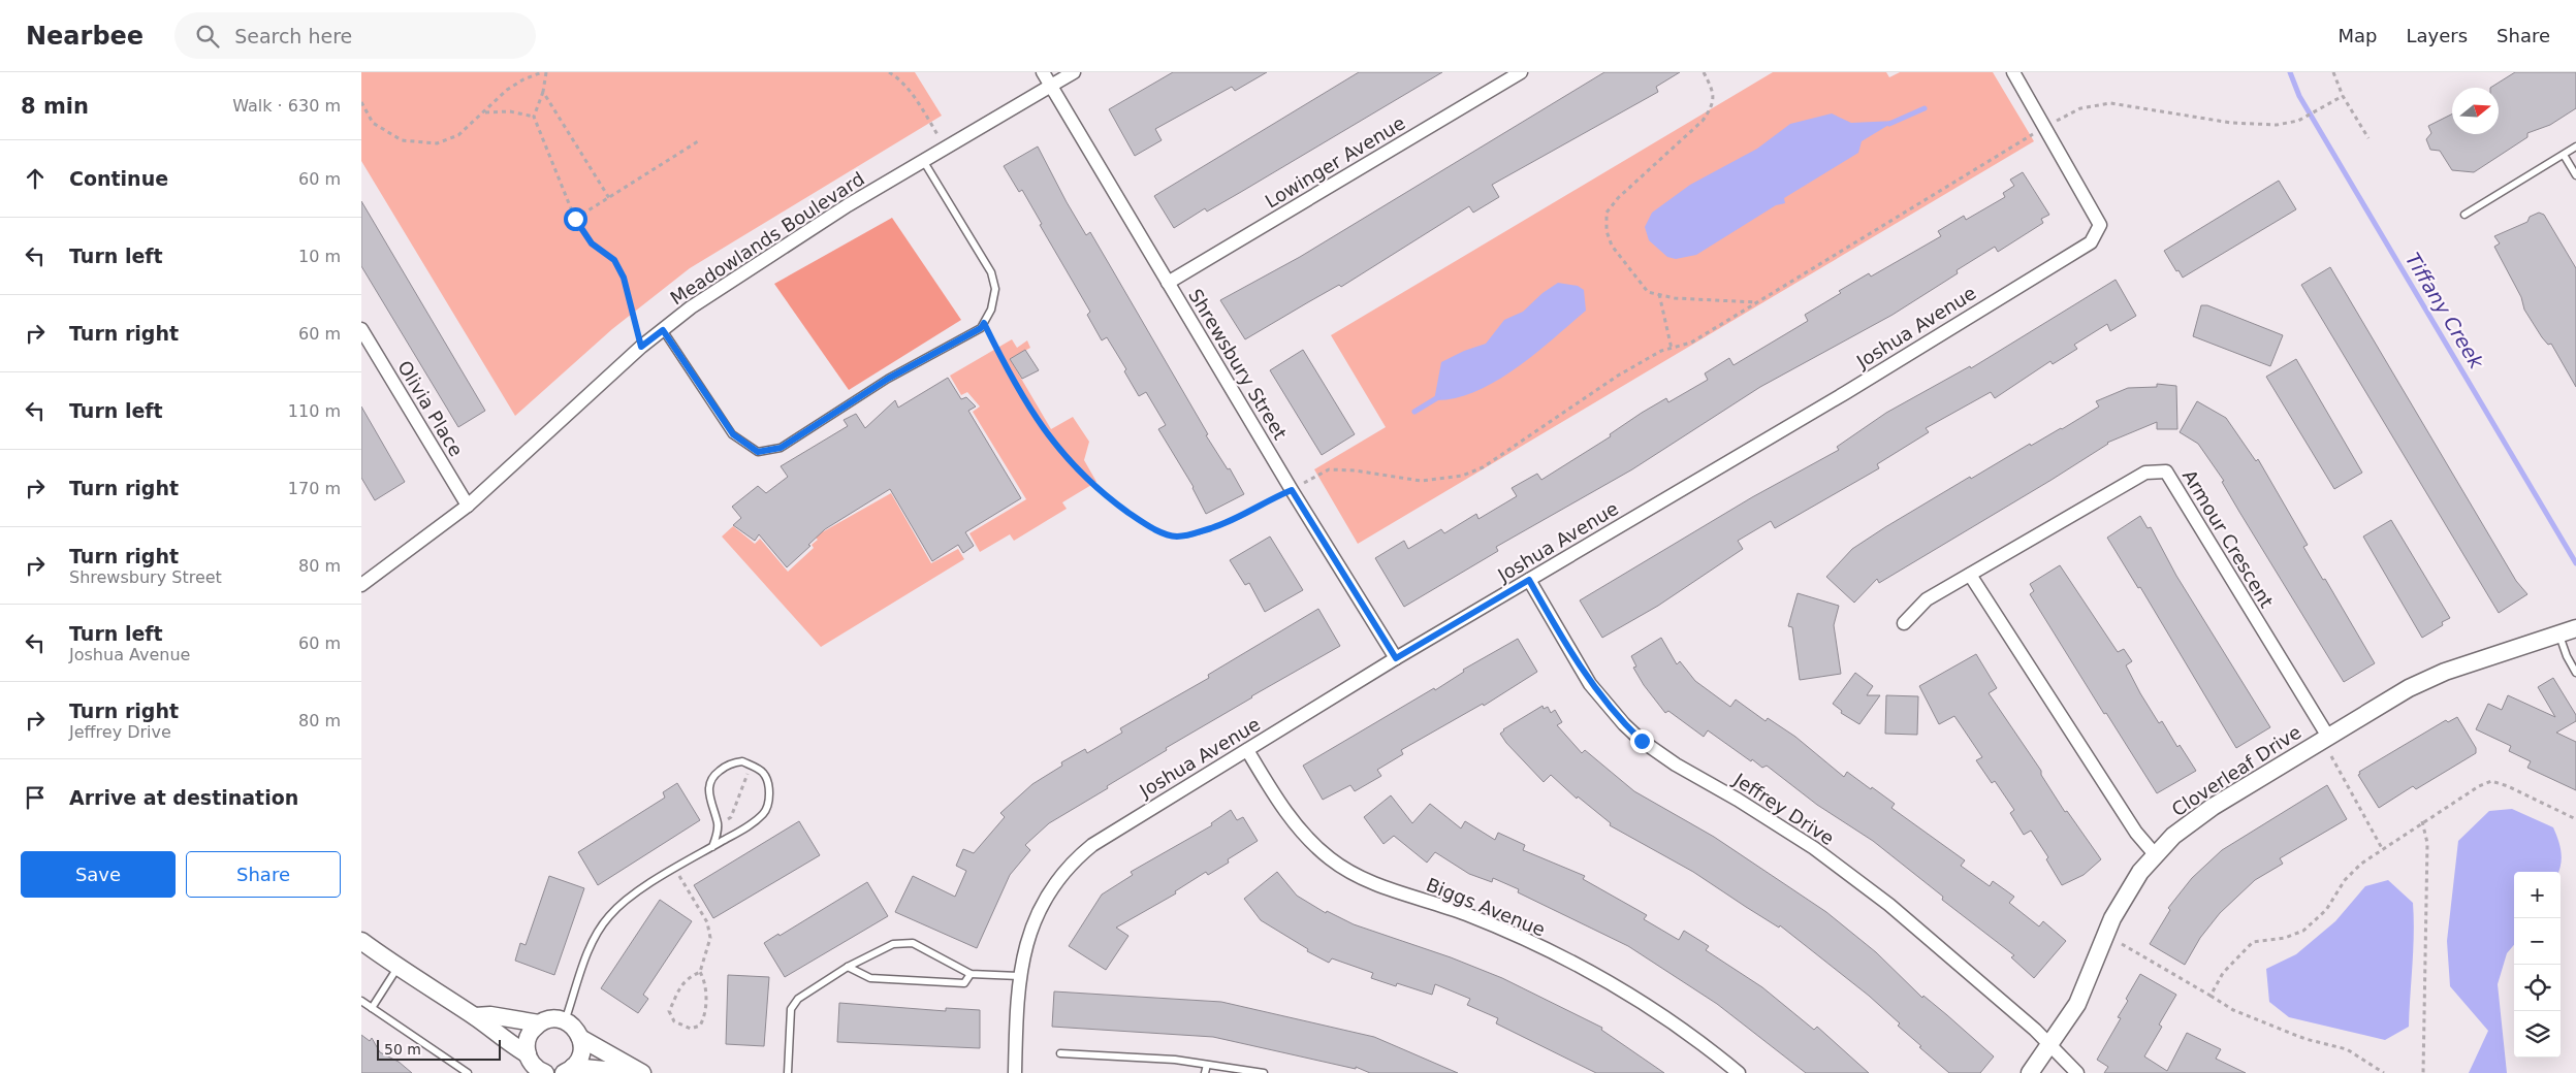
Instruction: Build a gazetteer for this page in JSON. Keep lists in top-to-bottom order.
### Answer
{
  "streets": {
    "street": [
      "Lowinger Avenue",
      "Meadowlands Boulevard",
      "Joshua Avenue",
      "Shrewsbury Street",
      "Olivia Place",
      "Armour Crescent",
      "Cloverleaf Drive",
      "Jeffrey Drive",
      "Biggs Avenue"
    ]
  },
  "crossings": [
    ["Lowinger Avenue", "Shrewsbury Street"],
    ["Meadowlands Boulevard", "Shrewsbury Street"],
    ["Meadowlands Boulevard", "Olivia Place"],
    ["Joshua Avenue", "Shrewsbury Street"],
    ["Joshua Avenue", "Jeffrey Drive"],
    ["Joshua Avenue", "Biggs Avenue"],
    ["Armour Crescent", "Cloverleaf Drive"],
    ["Cloverleaf Drive", "Jeffrey Drive"]
  ],
  "water": ["Tiffany Creek"],
  "scale_bar": "50 m",
  "north": "right",
  "page": {
    "header": "Nearbee",
    "search": "Search here",
    "nav": ["Map", "Layers", "Share"],
    "heading": ["8 min", "Walk · 630 m"],
    "list": [
      ["Continue", "60 m"],
      ["Turn left", "10 m"],
      ["Turn right", "60 m"],
      ["Turn left", "110 m"],
      ["Turn right", "170 m"],
      ["Turn right", "Shrewsbury Street", "80 m"],
      ["Turn left", "Joshua Avenue", "60 m"],
      ["Turn right", "Jeffrey Drive", "80 m"],
      "Arrive at destination"
    ],
    "buttons": ["Save", "Share"],
    "map_buttons": ["+", "−"],
    "scale": "50 m"
  }
}
